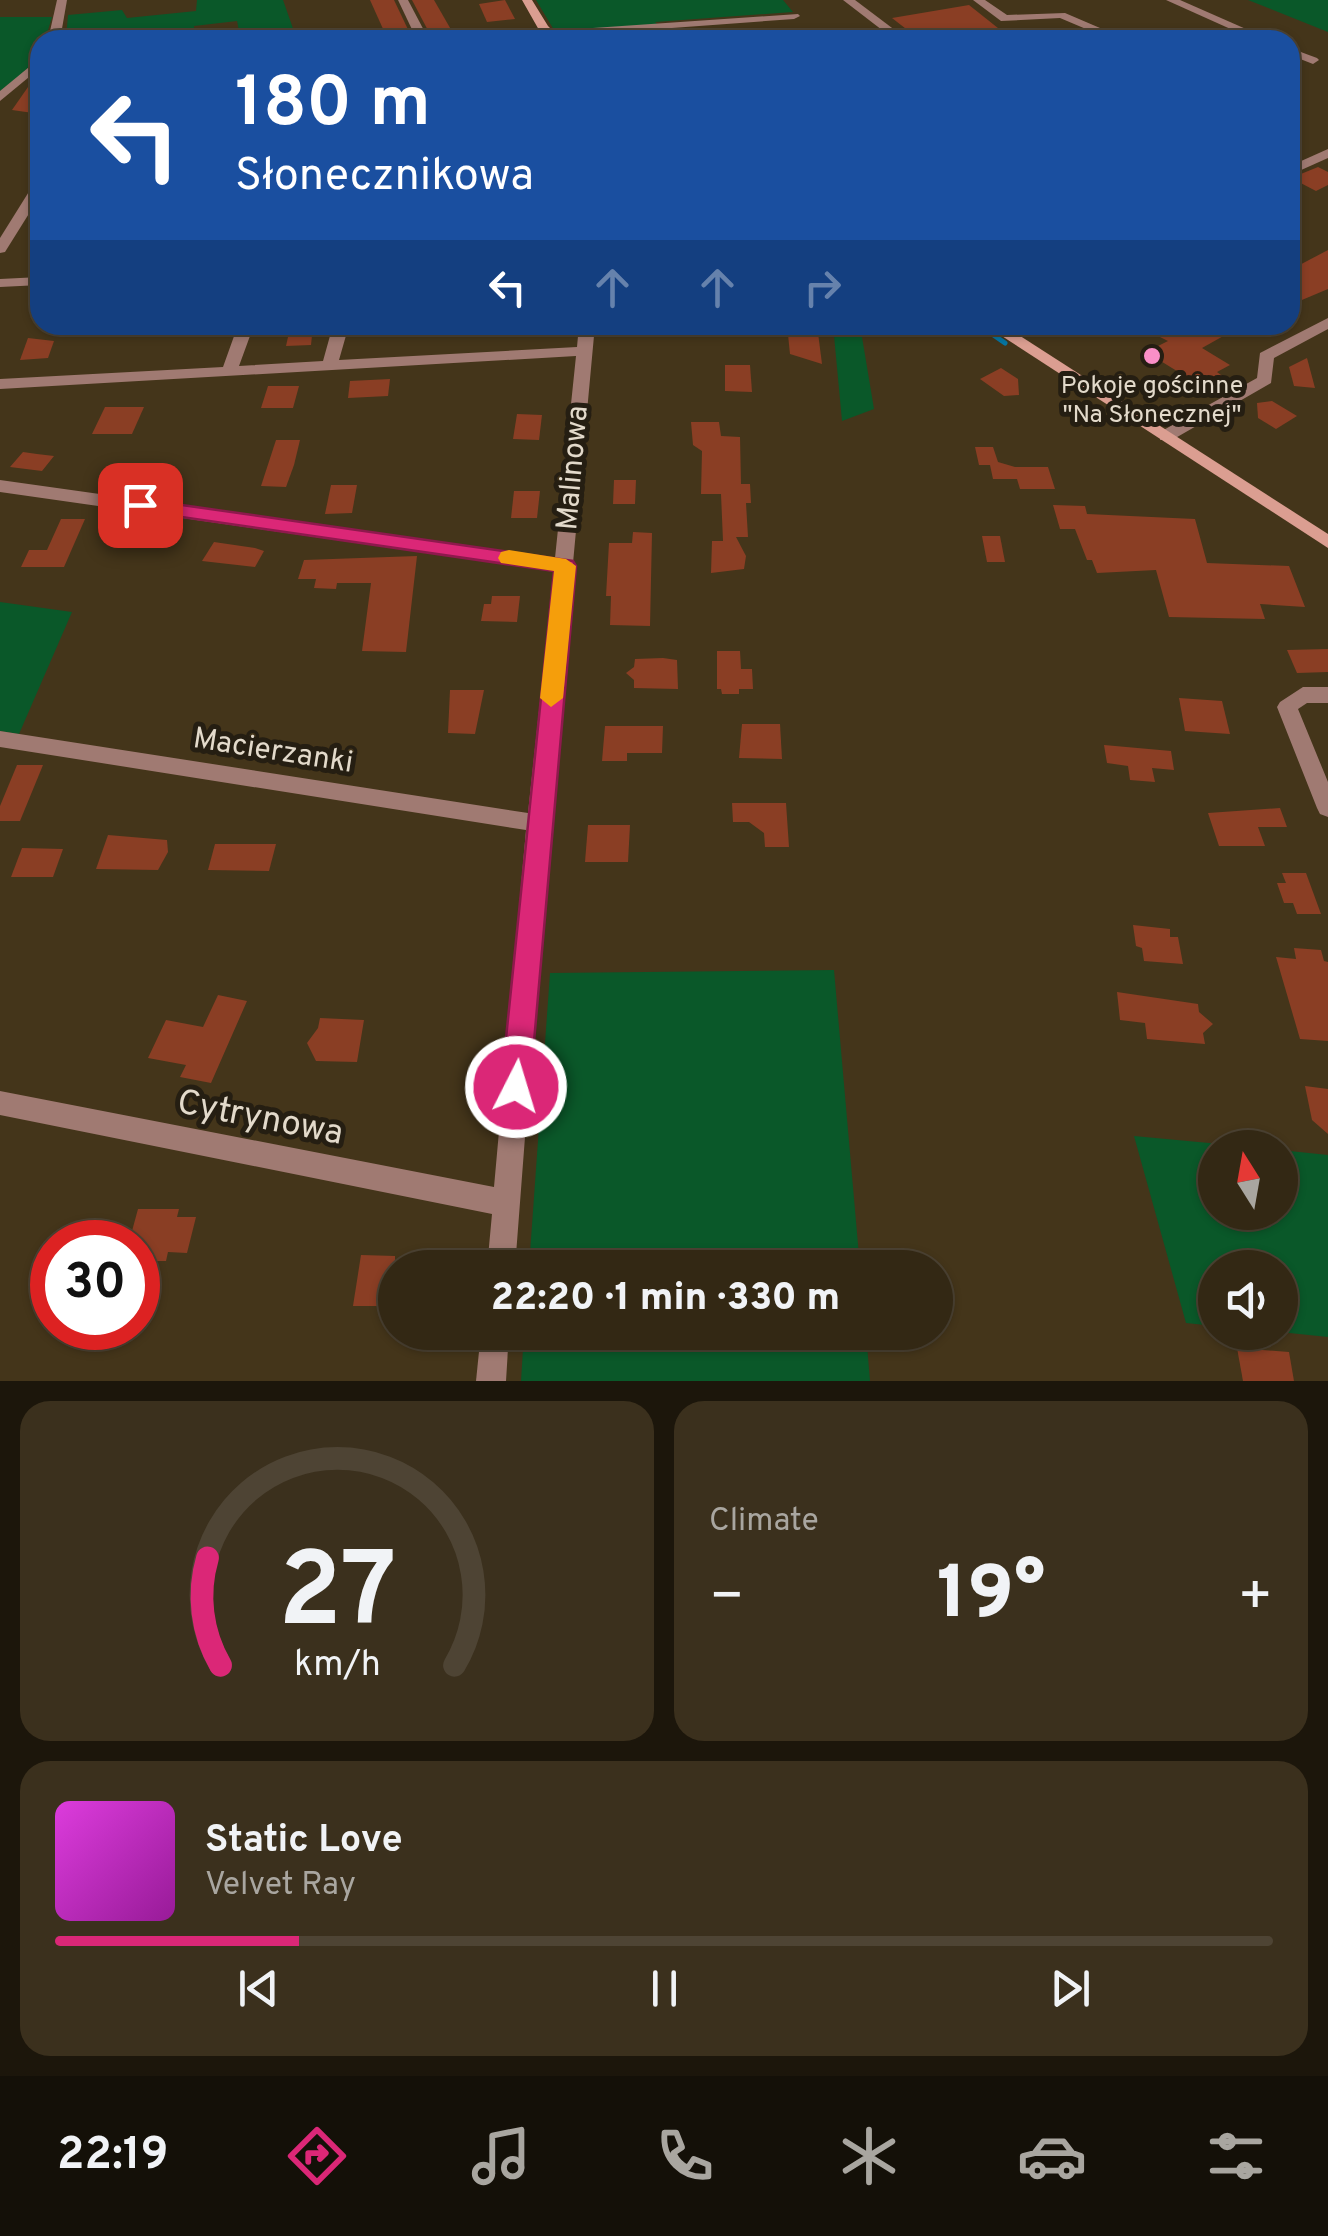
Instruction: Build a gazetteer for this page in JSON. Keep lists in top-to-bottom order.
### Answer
{
  "streets": {
    "street": ["Malinowa", "Macierzanki", "Cytrynowa"]
  },
  "crossings": [
    ["Malinowa", "Macierzanki"],
    ["Malinowa", "Cytrynowa"]
  ],
  "places": ["Pokoje gościnne \"Na Słonecznej\""],
  "north": "top",
  "page": {
    "turn": ["180 m", "Słonecznikowa"],
    "limit": "30",
    "trip": "22:20 · 1 min · 330 m",
    "tile": "Climate",
    "heat": ["−", "19°", "+"],
    "song": ["Static Love", "Velvet Ray"],
    "tabs": "22:19",
    "gauge": ["27", "km/h"]
  }
}
